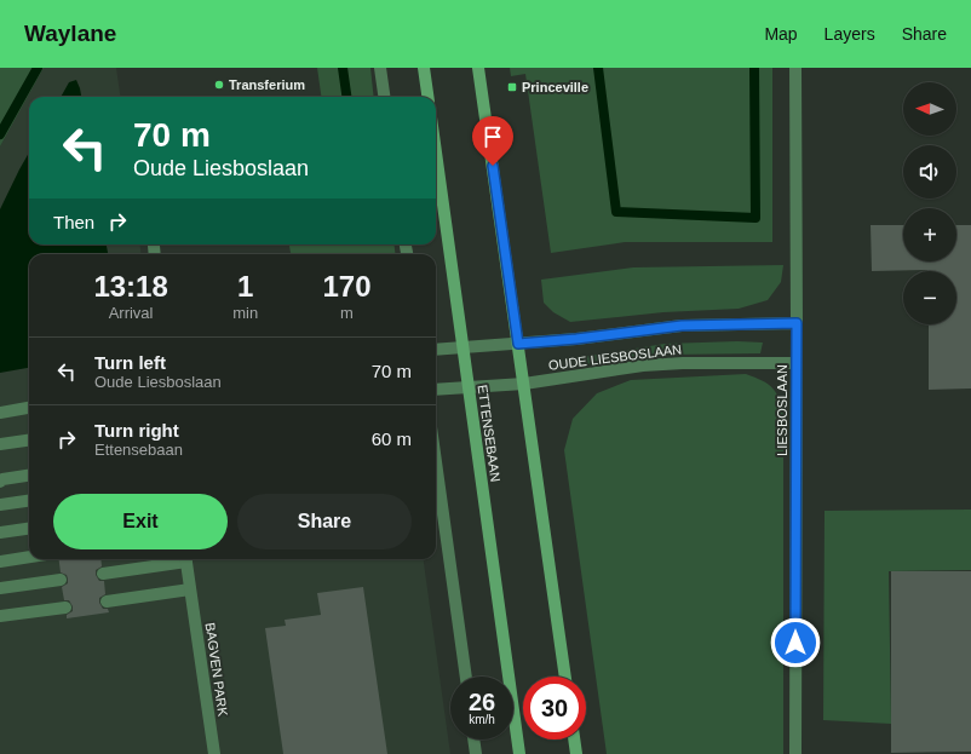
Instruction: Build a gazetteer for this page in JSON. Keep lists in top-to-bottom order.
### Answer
{
  "streets": {
    "main road": ["ETTENSEBAAN"],
    "street": ["OUDE LIESBOSLAAN", "LIESBOSLAAN", "BAGVEN PARK"]
  },
  "crossings": [
    ["OUDE LIESBOSLAAN", "LIESBOSLAAN"],
    ["OUDE LIESBOSLAAN", "ETTENSEBAAN"]
  ],
  "places": {
    "other": ["Transferium"],
    "transit": ["Princeville"]
  },
  "north": "left",
  "page": {
    "header": "Waylane",
    "nav": ["Map", "Layers", "Share"],
    "map_buttons": ["+", "−"],
    "turn": ["70 m", "Oude Liesboslaan"],
    "then": "Then",
    "eta": [
      "13:18",
      "Arrival",
      "1",
      "min",
      "170",
      "m"
    ],
    "list": [
      {
        "name": "Turn left",
        "note": "Oude Liesboslaan",
        "value": "70 m"
      },
      {
        "name": "Turn right",
        "note": "Ettensebaan",
        "value": "60 m"
      }
    ],
    "buttons": ["Exit", "Share"],
    "speed": "26 km/h",
    "limit": "30"
  }
}
